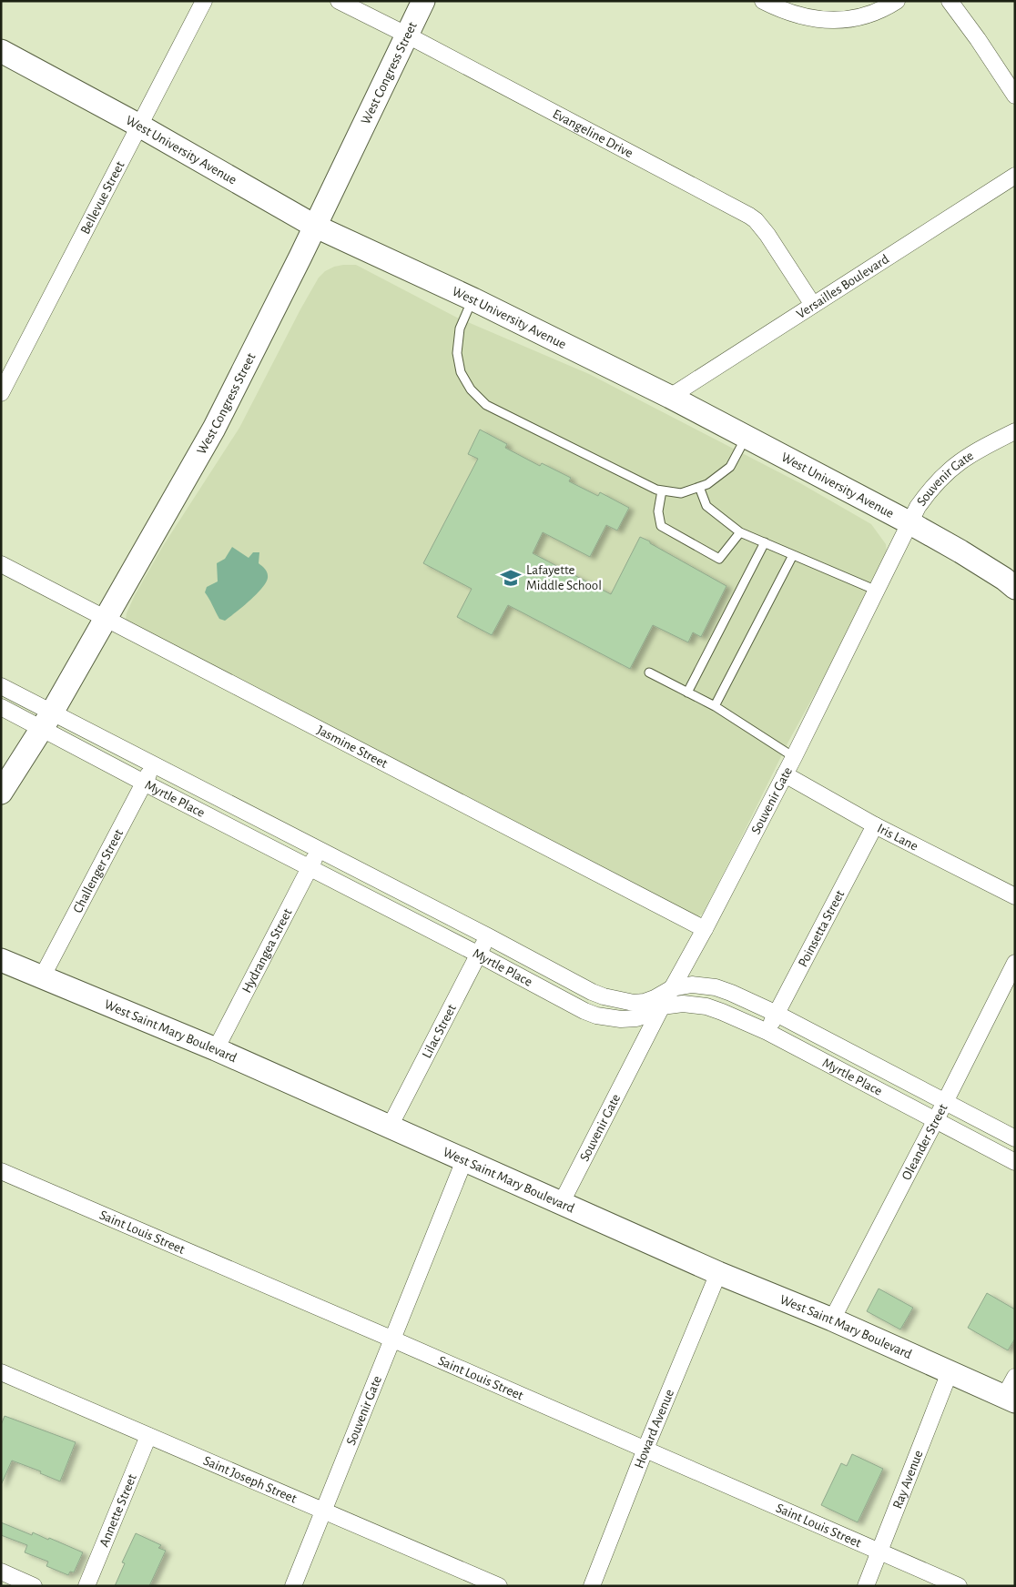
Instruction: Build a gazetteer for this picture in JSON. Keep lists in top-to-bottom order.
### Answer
{
  "streets": {
    "main road": ["West Congress Street", "West University Avenue", "West Saint Mary Boulevard"],
    "street": [
      "Evangeline Drive",
      "Bellevue Street",
      "Versailles Boulevard",
      "Souvenir Gate",
      "Jasmine Street",
      "Myrtle Place",
      "Iris Lane",
      "Challenger Street",
      "Poinsetta Street",
      "Hydrangea Street",
      "Lilac Street",
      "Oleander Street",
      "Saint Louis Street",
      "Howard Avenue",
      "Saint Joseph Street",
      "Ray Avenue",
      "Annette Street"
    ]
  },
  "crossings": [
    ["West Congress Street", "Evangeline Drive"],
    ["West Congress Street", "West University Avenue"],
    ["West Congress Street", "Jasmine Street"],
    ["West Congress Street", "Myrtle Place"],
    ["Evangeline Drive", "Versailles Boulevard"],
    ["West University Avenue", "Bellevue Street"],
    ["West University Avenue", "Versailles Boulevard"],
    ["West University Avenue", "Souvenir Gate"],
    ["Souvenir Gate", "Jasmine Street"],
    ["Souvenir Gate", "Myrtle Place"],
    ["Souvenir Gate", "Iris Lane"],
    ["Souvenir Gate", "West Saint Mary Boulevard"],
    ["Souvenir Gate", "Saint Louis Street"],
    ["Souvenir Gate", "Saint Joseph Street"],
    ["Myrtle Place", "Challenger Street"],
    ["Myrtle Place", "Poinsetta Street"],
    ["Myrtle Place", "Hydrangea Street"],
    ["Myrtle Place", "Lilac Street"],
    ["Myrtle Place", "Oleander Street"],
    ["Iris Lane", "Poinsetta Street"],
    ["Challenger Street", "West Saint Mary Boulevard"],
    ["Hydrangea Street", "West Saint Mary Boulevard"],
    ["West Saint Mary Boulevard", "Lilac Street"],
    ["West Saint Mary Boulevard", "Oleander Street"],
    ["West Saint Mary Boulevard", "Howard Avenue"],
    ["West Saint Mary Boulevard", "Ray Avenue"],
    ["Saint Louis Street", "Howard Avenue"],
    ["Saint Louis Street", "Ray Avenue"],
    ["Saint Joseph Street", "Annette Street"]
  ],
  "places": {
    "school or university": ["Lafayette Middle School"]
  }
}
